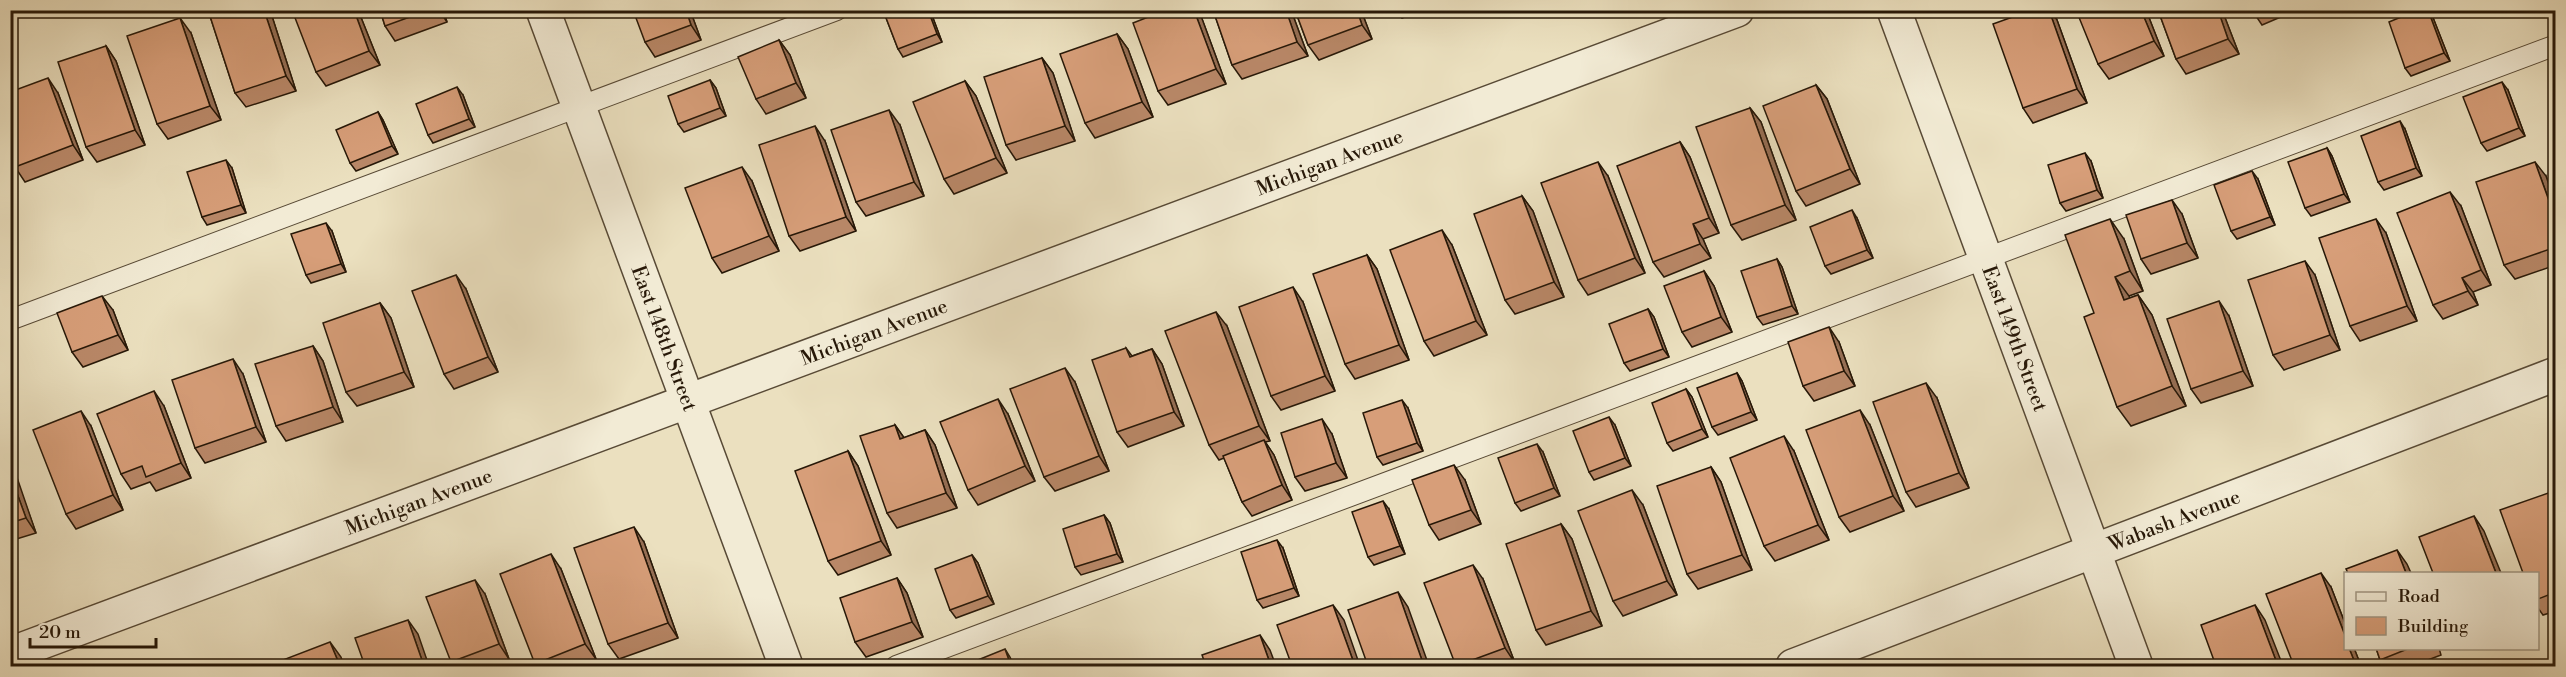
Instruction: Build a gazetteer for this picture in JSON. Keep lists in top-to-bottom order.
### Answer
{
  "streets": {
    "street": [
      "Michigan Avenue",
      "East 149th Street",
      "East 148th Street",
      "Wabash Avenue"
    ]
  },
  "crossings": [
    ["Michigan Avenue", "East 148th Street"],
    ["East 149th Street", "Wabash Avenue"]
  ],
  "legend": ["Road", "Building"],
  "scale_bar": "20 m"
}
